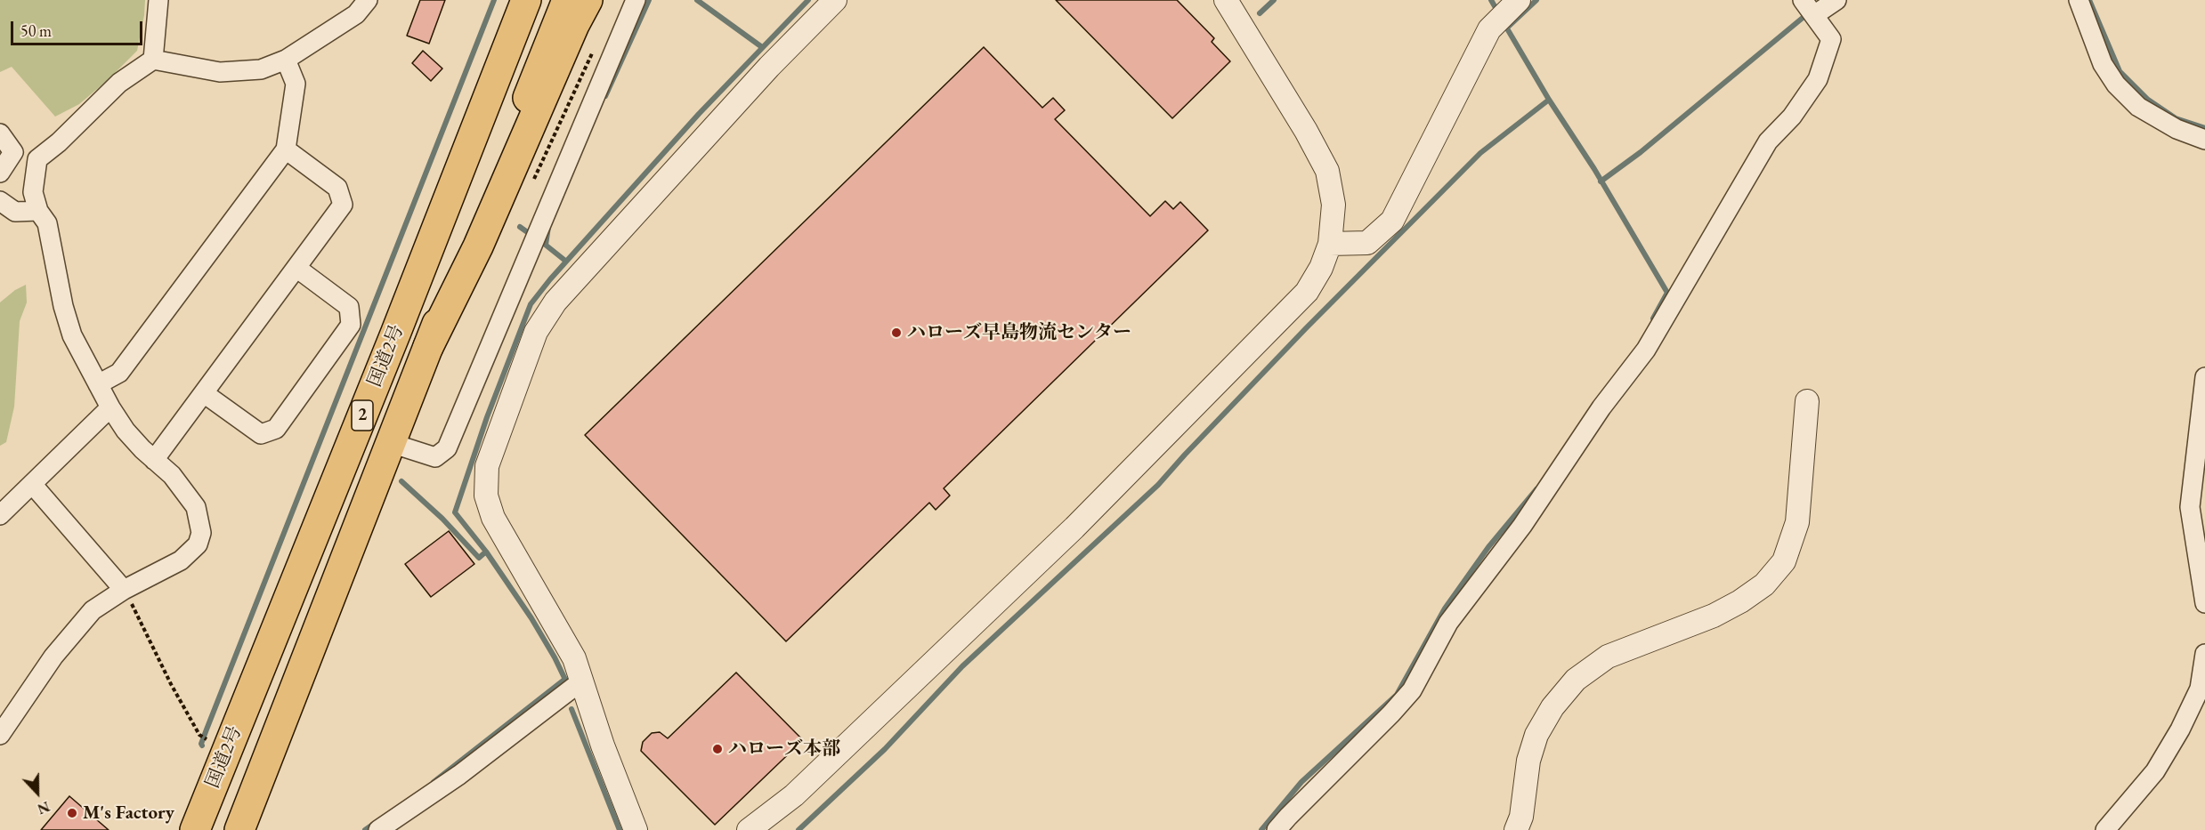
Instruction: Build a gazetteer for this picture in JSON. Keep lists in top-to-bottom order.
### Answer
{
  "streets": {
    "highway": ["国道2号", "2"]
  },
  "places": ["ハローズ早島物流センター", "ハローズ本部", "M's Factory"],
  "scale_bar": "50 m",
  "north": "bottom"
}
